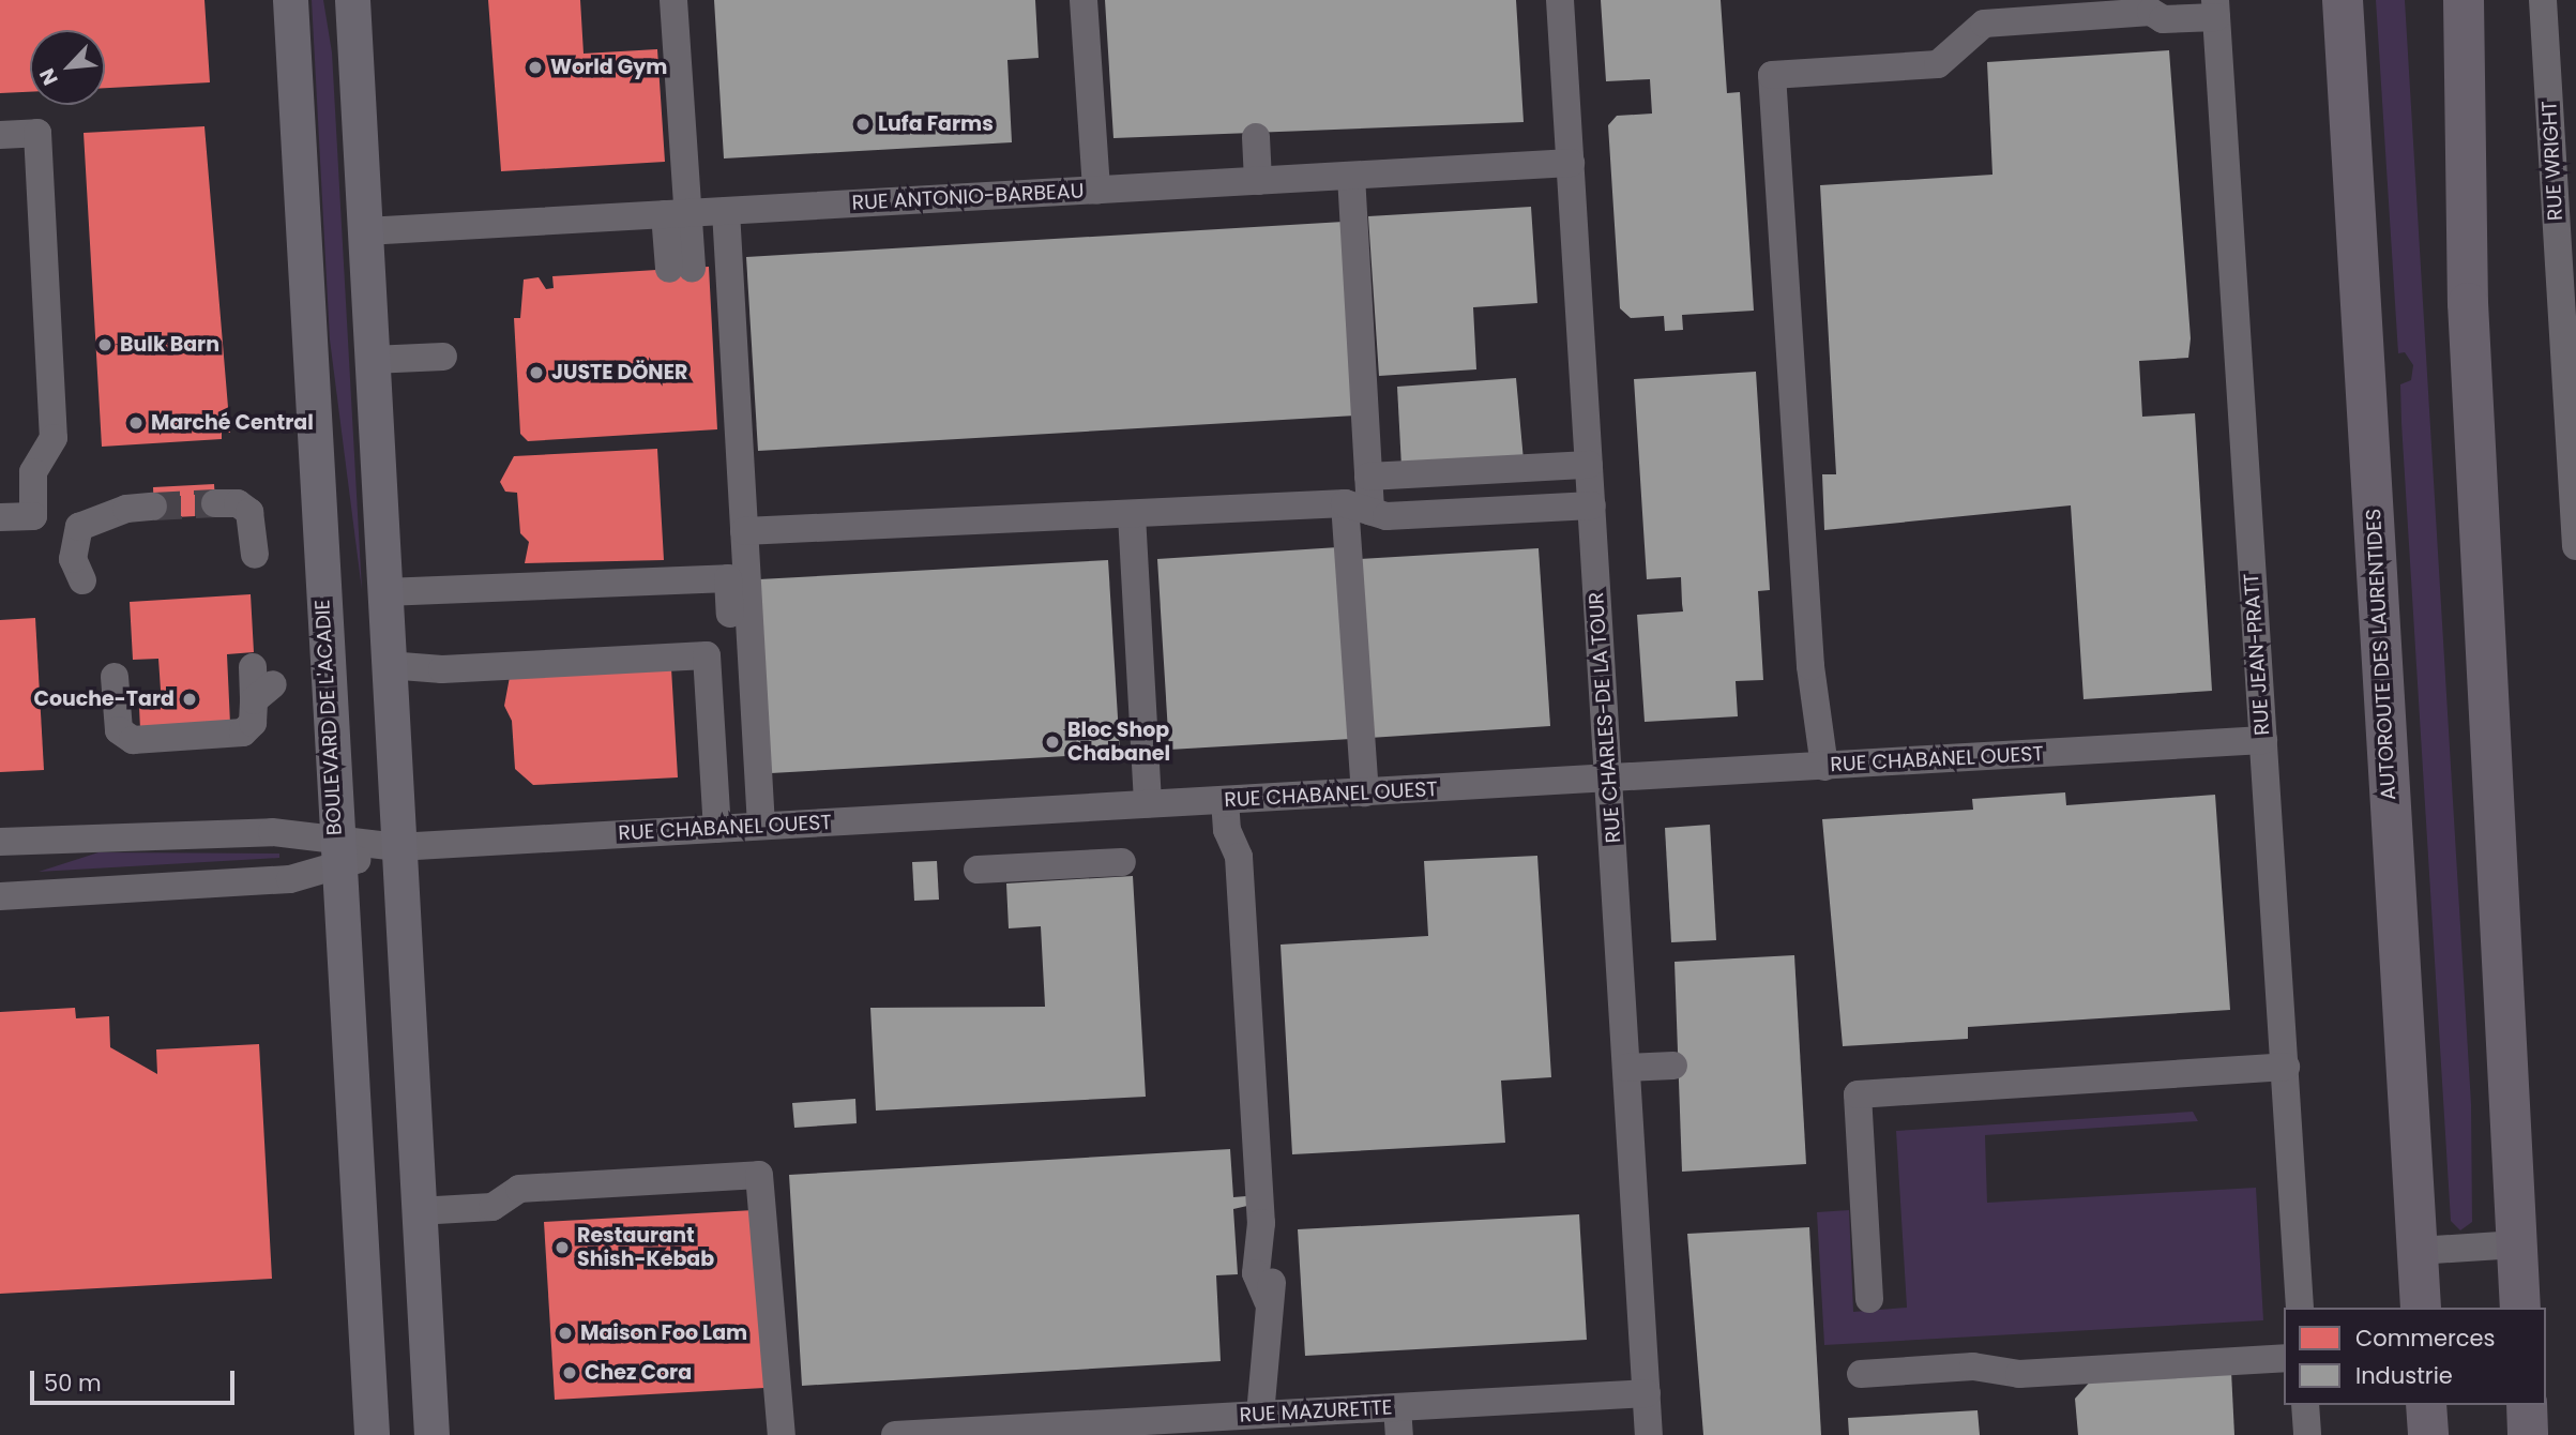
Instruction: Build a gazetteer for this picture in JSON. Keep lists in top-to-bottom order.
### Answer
{
  "streets": {
    "highway": ["AUTOROUTE DES LAURENTIDES"],
    "main road": ["BOULEVARD DE L'ACADIE"],
    "street": [
      "RUE WRIGHT",
      "RUE ANTONIO-BARBEAU",
      "RUE JEAN-PRATT",
      "RUE CHARLES-DE LA TOUR",
      "RUE CHABANEL OUEST",
      "RUE MAZURETTE"
    ]
  },
  "crossings": [
    ["RUE ANTONIO-BARBEAU", "RUE CHARLES-DE LA TOUR"],
    ["RUE JEAN-PRATT", "RUE CHABANEL OUEST"],
    ["BOULEVARD DE L'ACADIE", "RUE CHABANEL OUEST"],
    ["RUE CHARLES-DE LA TOUR", "RUE CHABANEL OUEST"],
    ["RUE CHARLES-DE LA TOUR", "RUE MAZURETTE"]
  ],
  "places": [
    "World Gym",
    "Lufa Farms",
    "Bulk Barn",
    "JUSTE DÖNER",
    "Marché Central",
    "Couche-Tard",
    "Bloc Shop Chabanel",
    "Restaurant Shish-Kebab",
    "Maison Foo Lam",
    "Chez Cora"
  ],
  "legend": ["Commerces", "Industrie"],
  "scale_bar": "50 m",
  "north": "bottom left"
}
